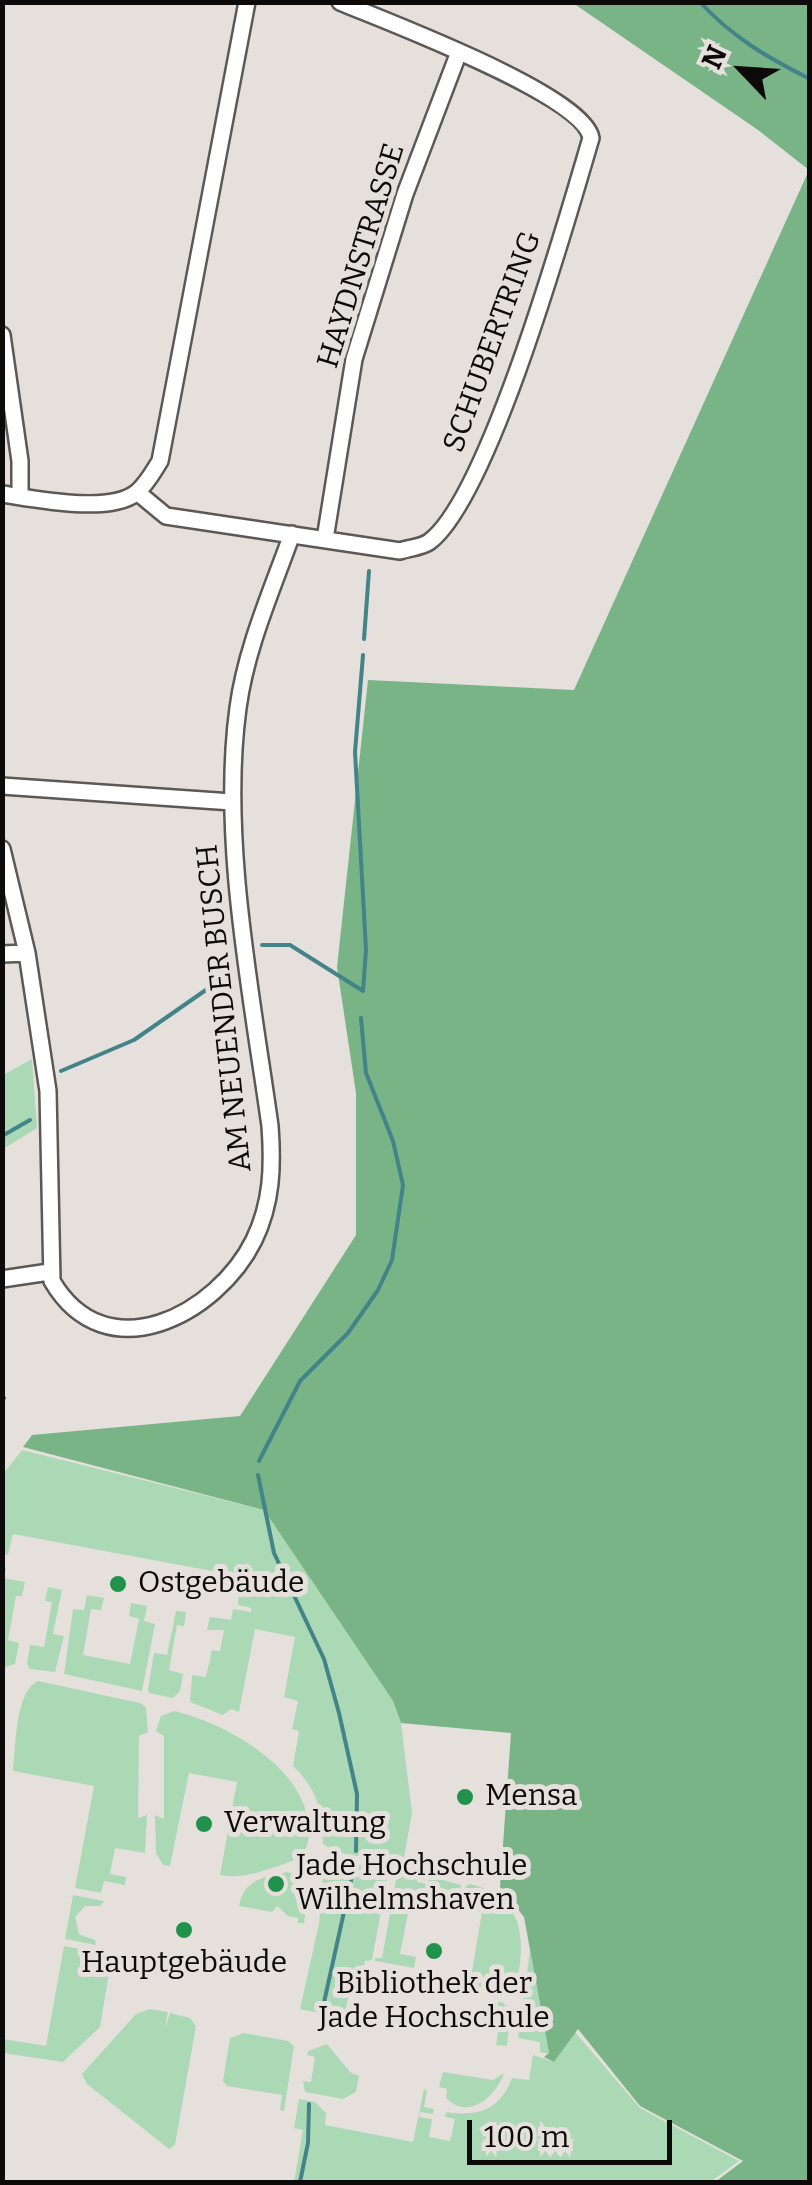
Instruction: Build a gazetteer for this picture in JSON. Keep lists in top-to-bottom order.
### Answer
{
  "streets": {
    "street": ["HAYDNSTRASSE", "SCHUBERTRING", "AM NEUENDER BUSCH"]
  },
  "crossings": [
    ["HAYDNSTRASSE", "SCHUBERTRING"],
    ["SCHUBERTRING", "AM NEUENDER BUSCH"]
  ],
  "places": [
    "Ostgebäude",
    "Mensa",
    "Verwaltung",
    "Jade Hochschule Wilhelmshaven",
    "Hauptgebäude",
    "Bibliothek der Jade Hochschule"
  ],
  "scale_bar": "100 m",
  "north": "top left"
}
